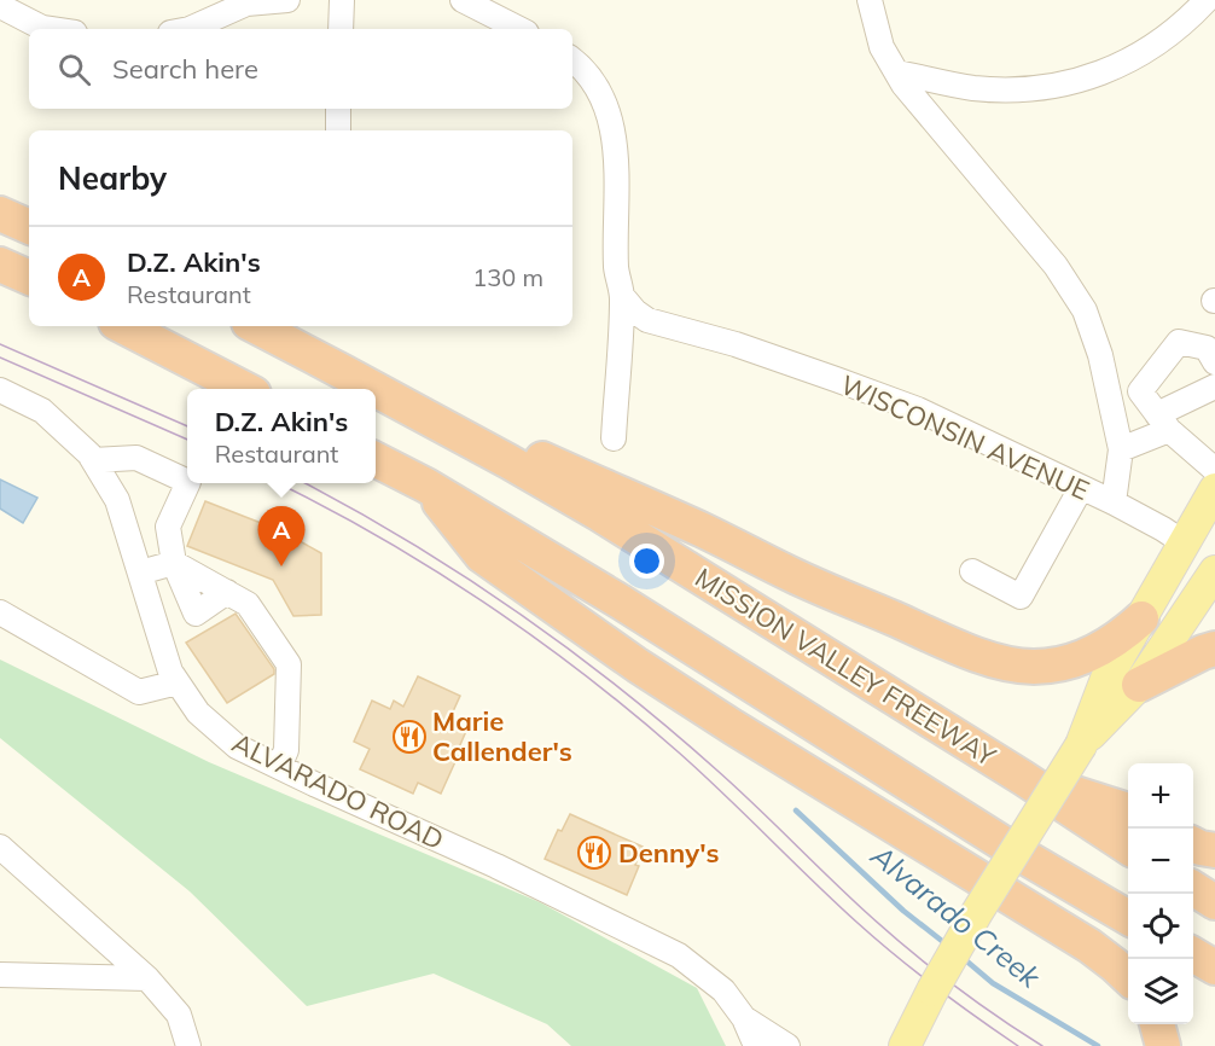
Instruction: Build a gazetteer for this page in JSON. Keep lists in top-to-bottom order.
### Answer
{
  "streets": {
    "highway": ["MISSION VALLEY FREEWAY"],
    "street": ["WISCONSIN AVENUE", "ALVARADO ROAD"]
  },
  "water": ["Alvarado Creek"],
  "places": {
    "restaurant": ["Marie Callender's", "Denny's"]
  },
  "page": {
    "search": "Search here",
    "heading": "Nearby",
    "list": [
      {
        "mark": "A",
        "name": "D.Z. Akin's",
        "note": "Restaurant",
        "value": "130 m"
      }
    ],
    "popup": ["D.Z. Akin's", "Restaurant"],
    "pins": "A",
    "map_buttons": ["+", "−"]
  }
}
